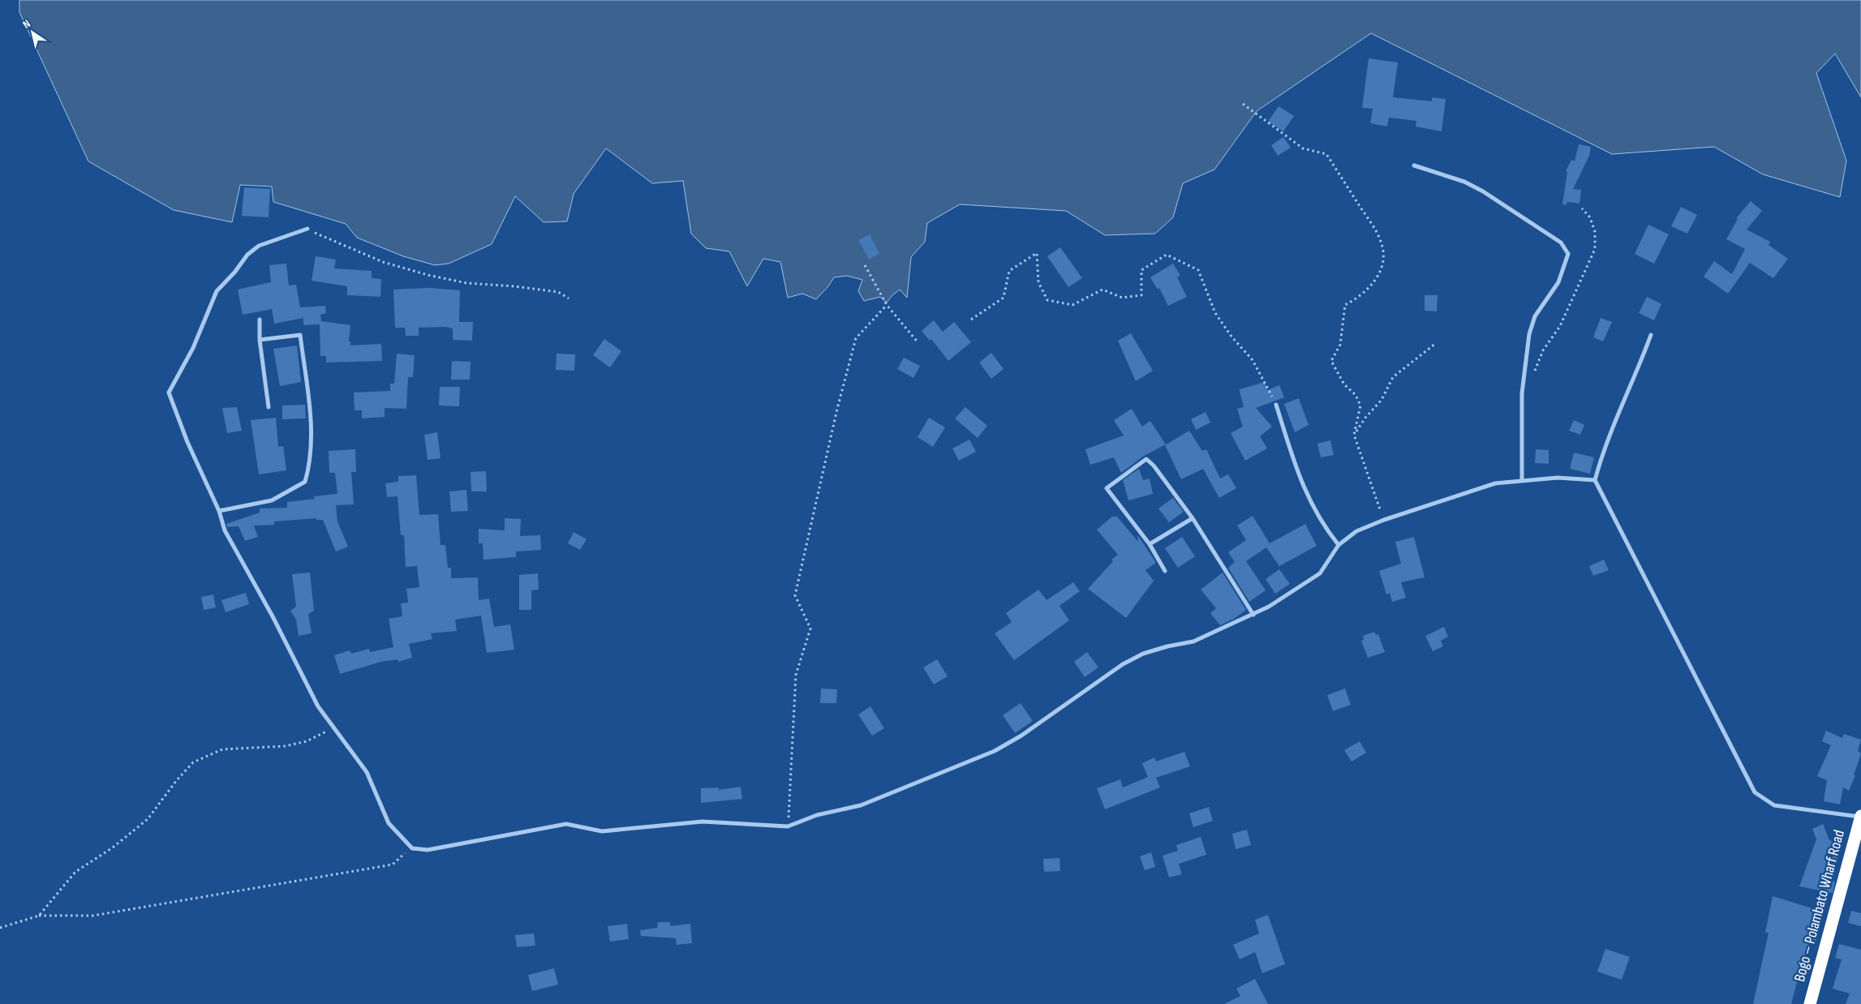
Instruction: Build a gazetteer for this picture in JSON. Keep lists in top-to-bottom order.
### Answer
{
  "streets": {
    "highway": ["Bogo – Polambato Wharf Road"]
  },
  "north": "top left"
}
